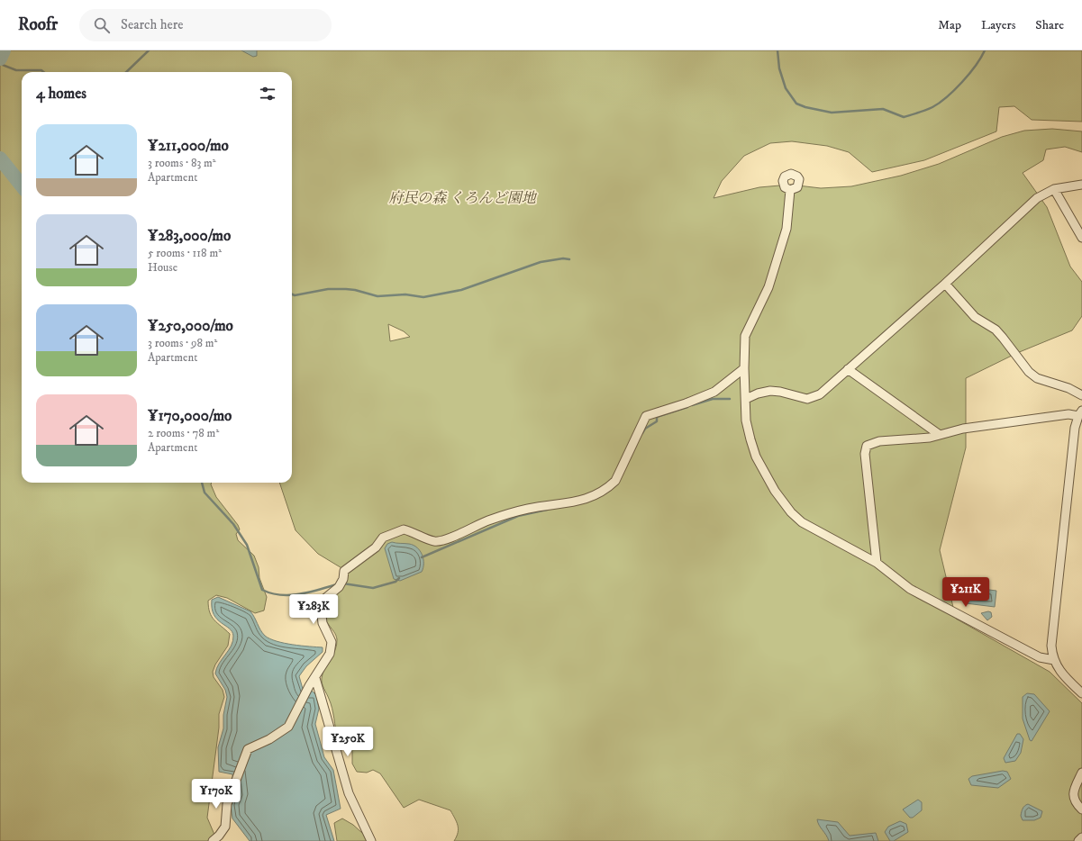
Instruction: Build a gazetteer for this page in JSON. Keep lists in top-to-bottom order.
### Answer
{
  "parks": ["府民の森 くろんど園地"],
  "page": {
    "header": "Roofr",
    "search": "Search here",
    "nav": ["Map", "Layers", "Share"],
    "heading": "4 homes",
    "list": [
      {
        "name": "¥211,000/mo",
        "note": "3 rooms · 83 m² · Apartment"
      },
      {
        "name": "¥283,000/mo",
        "note": "5 rooms · 118 m² · House"
      },
      {
        "name": "¥250,000/mo",
        "note": "3 rooms · 98 m² · Apartment"
      },
      {
        "name": "¥170,000/mo",
        "note": "2 rooms · 78 m² · Apartment"
      }
    ],
    "price": [
      "¥211K",
      "¥283K",
      "¥250K",
      "¥170K"
    ]
  }
}
